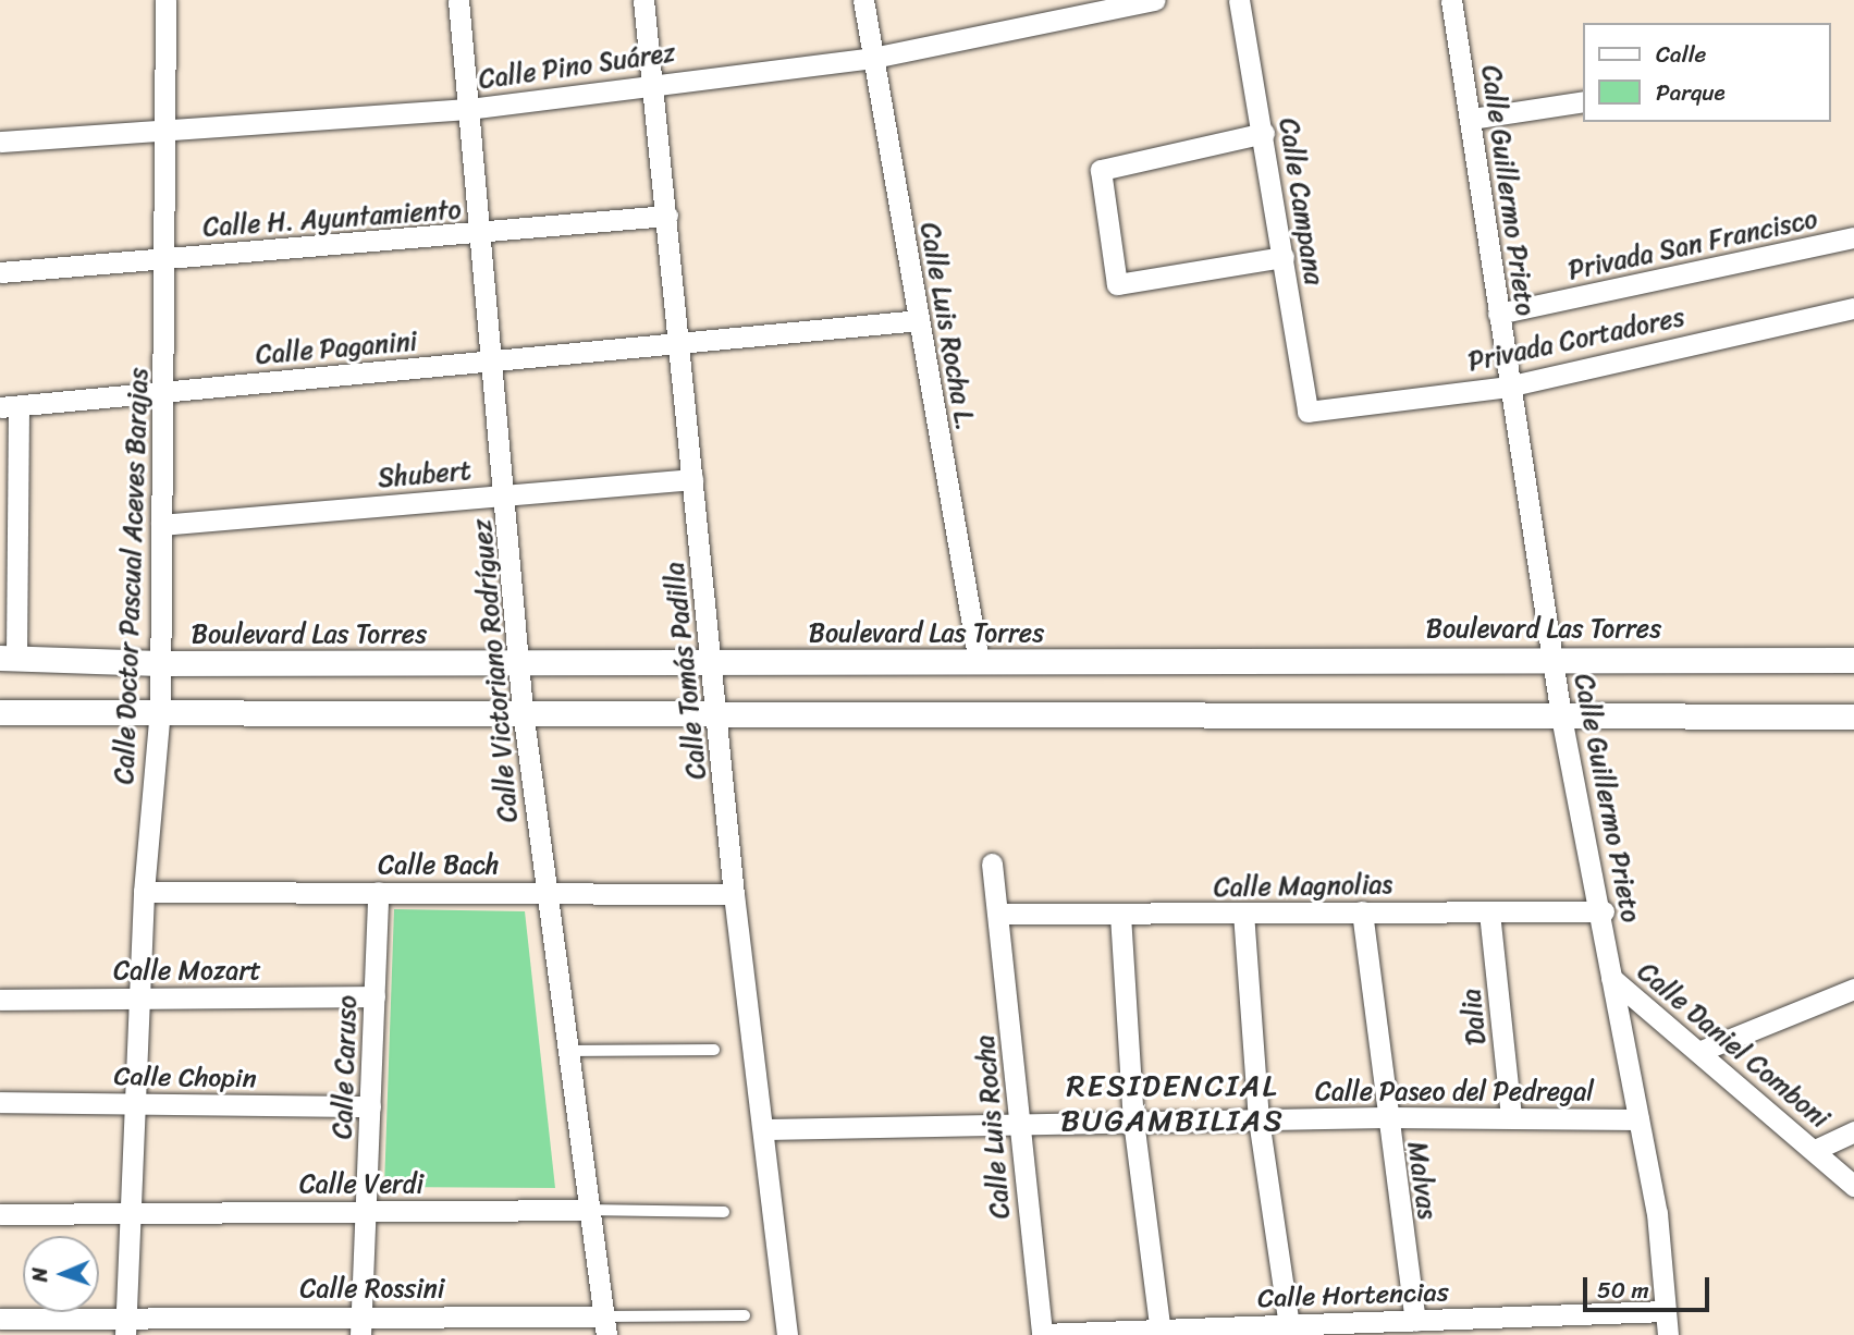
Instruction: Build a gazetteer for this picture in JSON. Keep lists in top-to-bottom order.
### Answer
{
  "streets": {
    "street": [
      "Calle Pino Suárez",
      "Calle Guillermo Prieto",
      "Calle Campana",
      "Calle H. Ayuntamiento",
      "Privada San Francisco",
      "Calle Luis Rocha L.",
      "Privada Cortadores",
      "Calle Paganini",
      "Shubert",
      "Calle Doctor Pascual Aceves Barajas",
      "Boulevard Las Torres",
      "Calle Victoriano Rodríguez",
      "Calle Tomás Padilla",
      "Calle Bach",
      "Calle Magnolias",
      "Calle Mozart",
      "Dalia",
      "Calle Daniel Comboni",
      "Calle Caruso",
      "Calle Chopin",
      "Calle Paseo del Pedregal",
      "Calle Luis Rocha",
      "Malvas",
      "Calle Verdi",
      "Calle Rossini",
      "Calle Hortencias"
    ]
  },
  "crossings": [
    ["Calle Pino Suárez", "Calle Luis Rocha L."],
    ["Calle Pino Suárez", "Calle Doctor Pascual Aceves Barajas"],
    ["Calle Pino Suárez", "Calle Victoriano Rodríguez"],
    ["Calle Pino Suárez", "Calle Tomás Padilla"],
    ["Calle Guillermo Prieto", "Privada San Francisco"],
    ["Calle Guillermo Prieto", "Privada Cortadores"],
    ["Calle Guillermo Prieto", "Boulevard Las Torres"],
    ["Calle Guillermo Prieto", "Calle Magnolias"],
    ["Calle Guillermo Prieto", "Calle Daniel Comboni"],
    ["Calle Guillermo Prieto", "Calle Paseo del Pedregal"],
    ["Calle Guillermo Prieto", "Calle Hortencias"],
    ["Calle Campana", "Privada Cortadores"],
    ["Calle H. Ayuntamiento", "Calle Doctor Pascual Aceves Barajas"],
    ["Calle H. Ayuntamiento", "Calle Victoriano Rodríguez"],
    ["Calle H. Ayuntamiento", "Calle Tomás Padilla"],
    ["Calle Luis Rocha L.", "Calle Paganini"],
    ["Calle Luis Rocha L.", "Boulevard Las Torres"],
    ["Calle Paganini", "Calle Doctor Pascual Aceves Barajas"],
    ["Calle Paganini", "Calle Victoriano Rodríguez"],
    ["Calle Paganini", "Calle Tomás Padilla"],
    ["Shubert", "Calle Doctor Pascual Aceves Barajas"],
    ["Shubert", "Calle Victoriano Rodríguez"],
    ["Shubert", "Calle Tomás Padilla"],
    ["Calle Doctor Pascual Aceves Barajas", "Boulevard Las Torres"],
    ["Calle Doctor Pascual Aceves Barajas", "Calle Bach"],
    ["Calle Doctor Pascual Aceves Barajas", "Calle Mozart"],
    ["Calle Doctor Pascual Aceves Barajas", "Calle Chopin"],
    ["Calle Doctor Pascual Aceves Barajas", "Calle Verdi"],
    ["Calle Doctor Pascual Aceves Barajas", "Calle Rossini"],
    ["Boulevard Las Torres", "Calle Victoriano Rodríguez"],
    ["Boulevard Las Torres", "Calle Tomás Padilla"],
    ["Calle Victoriano Rodríguez", "Calle Bach"],
    ["Calle Victoriano Rodríguez", "Calle Verdi"],
    ["Calle Victoriano Rodríguez", "Calle Rossini"],
    ["Calle Tomás Padilla", "Calle Bach"],
    ["Calle Tomás Padilla", "Calle Paseo del Pedregal"],
    ["Calle Bach", "Calle Caruso"],
    ["Calle Magnolias", "Dalia"],
    ["Calle Magnolias", "Calle Luis Rocha"],
    ["Calle Magnolias", "Malvas"],
    ["Calle Mozart", "Calle Caruso"],
    ["Dalia", "Calle Paseo del Pedregal"],
    ["Calle Caruso", "Calle Chopin"],
    ["Calle Caruso", "Calle Verdi"],
    ["Calle Caruso", "Calle Rossini"],
    ["Calle Paseo del Pedregal", "Calle Luis Rocha"],
    ["Calle Paseo del Pedregal", "Malvas"],
    ["Calle Luis Rocha", "Calle Hortencias"],
    ["Malvas", "Calle Hortencias"]
  ],
  "districts": ["RESIDENCIAL BUGAMBILIAS"],
  "legend": ["Calle", "Parque"],
  "scale_bar": "50 m",
  "north": "left"
}
